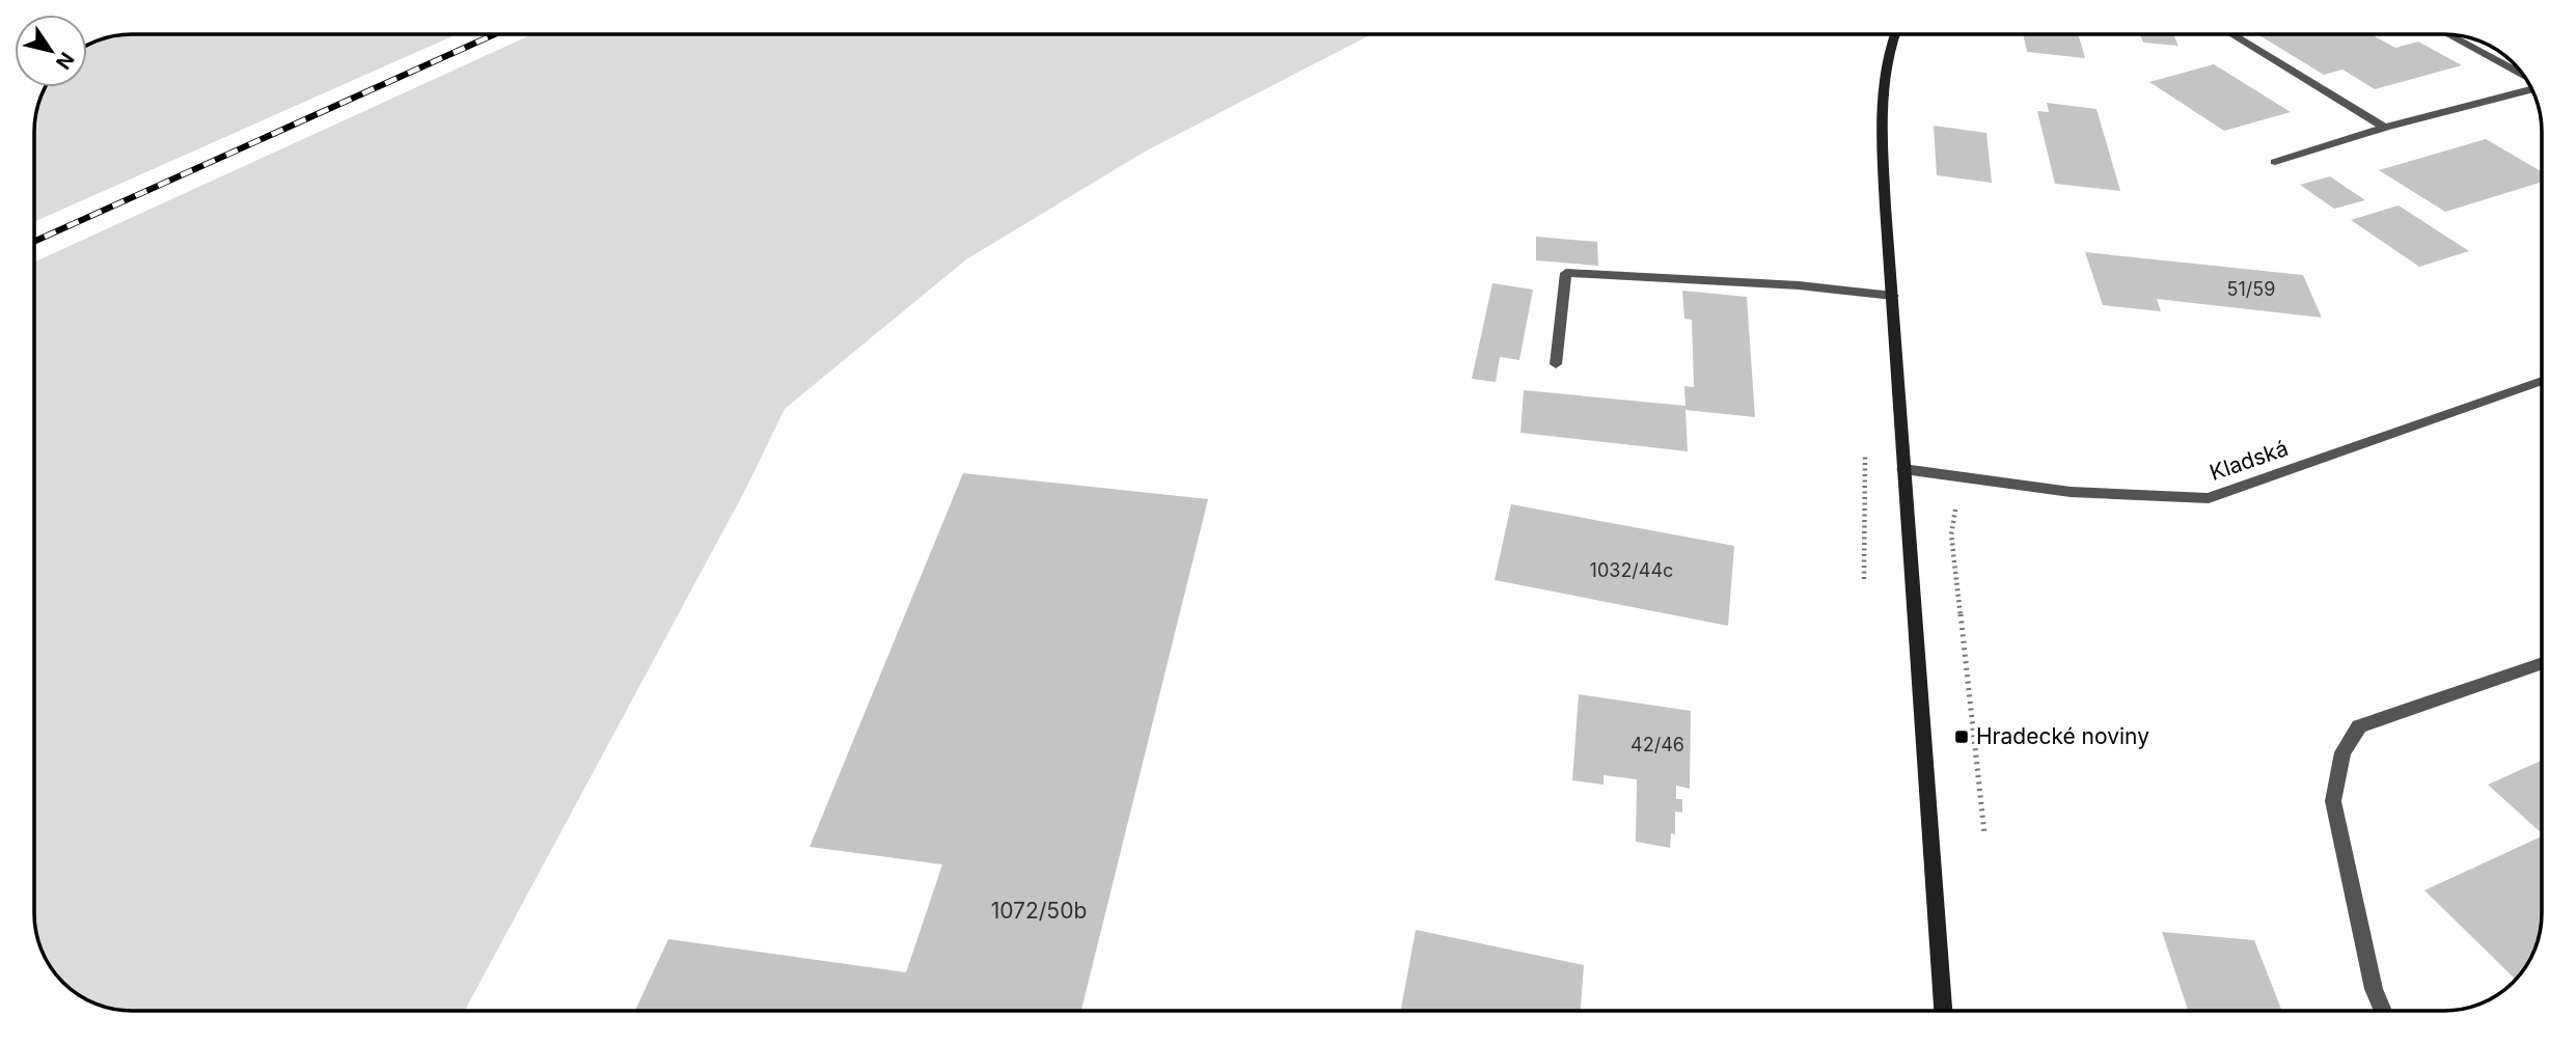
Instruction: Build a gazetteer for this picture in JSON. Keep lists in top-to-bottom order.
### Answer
{
  "streets": {
    "lane": ["Kladská"]
  },
  "places": {
    "transit": ["Hradecké noviny"]
  },
  "house_numbers": [
    "51/59",
    "1032/44c",
    "42/46",
    "1072/50b"
  ],
  "north": "bottom right"
}
